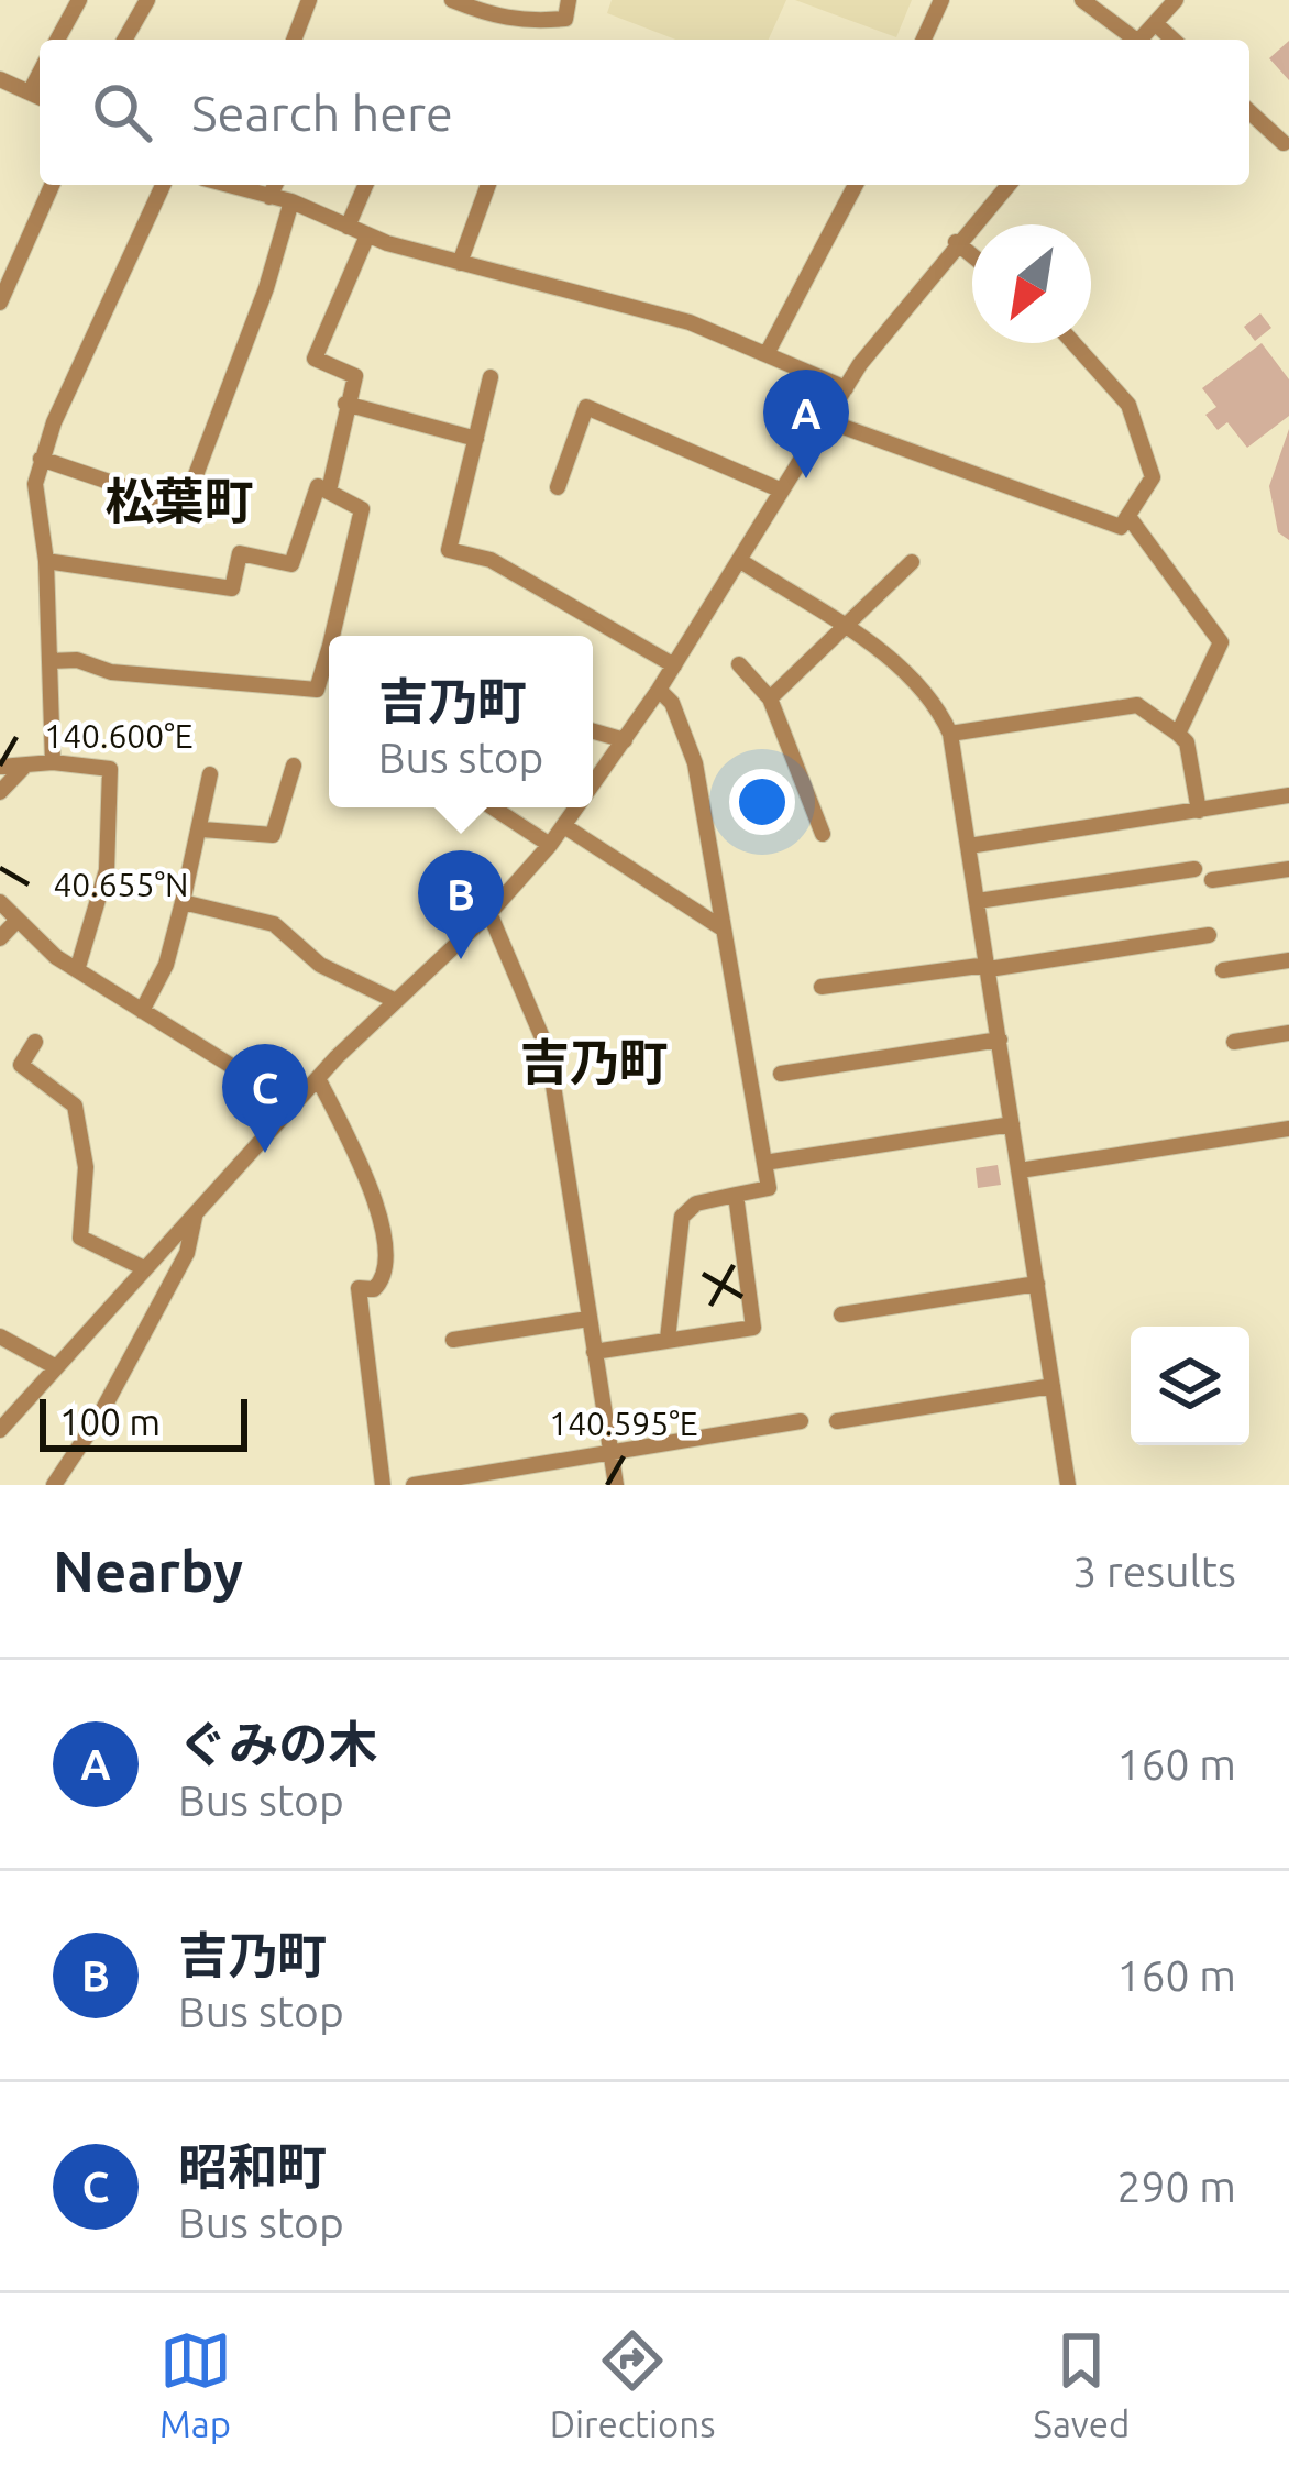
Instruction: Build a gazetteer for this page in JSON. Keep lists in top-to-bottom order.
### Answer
{
  "districts": ["松葉町", "吉乃町"],
  "scale_bar": "100 m",
  "north": "bottom left",
  "page": {
    "search": "Search here",
    "pins": ["A", "B", "C"],
    "popup": ["吉乃町", "Bus stop"],
    "scale": "100 m",
    "heading": ["Nearby", "3 results"],
    "list": [
      {
        "mark": "A",
        "name": "ぐみの木",
        "note": "Bus stop",
        "value": "160 m"
      },
      {
        "mark": "B",
        "name": "吉乃町",
        "note": "Bus stop",
        "value": "160 m"
      },
      {
        "mark": "C",
        "name": "昭和町",
        "note": "Bus stop",
        "value": "290 m"
      }
    ],
    "nav": ["Map", "Directions", "Saved"]
  },
  "coordinates": ["140.600°E", "40.655°N", "140.595°E"]
}
